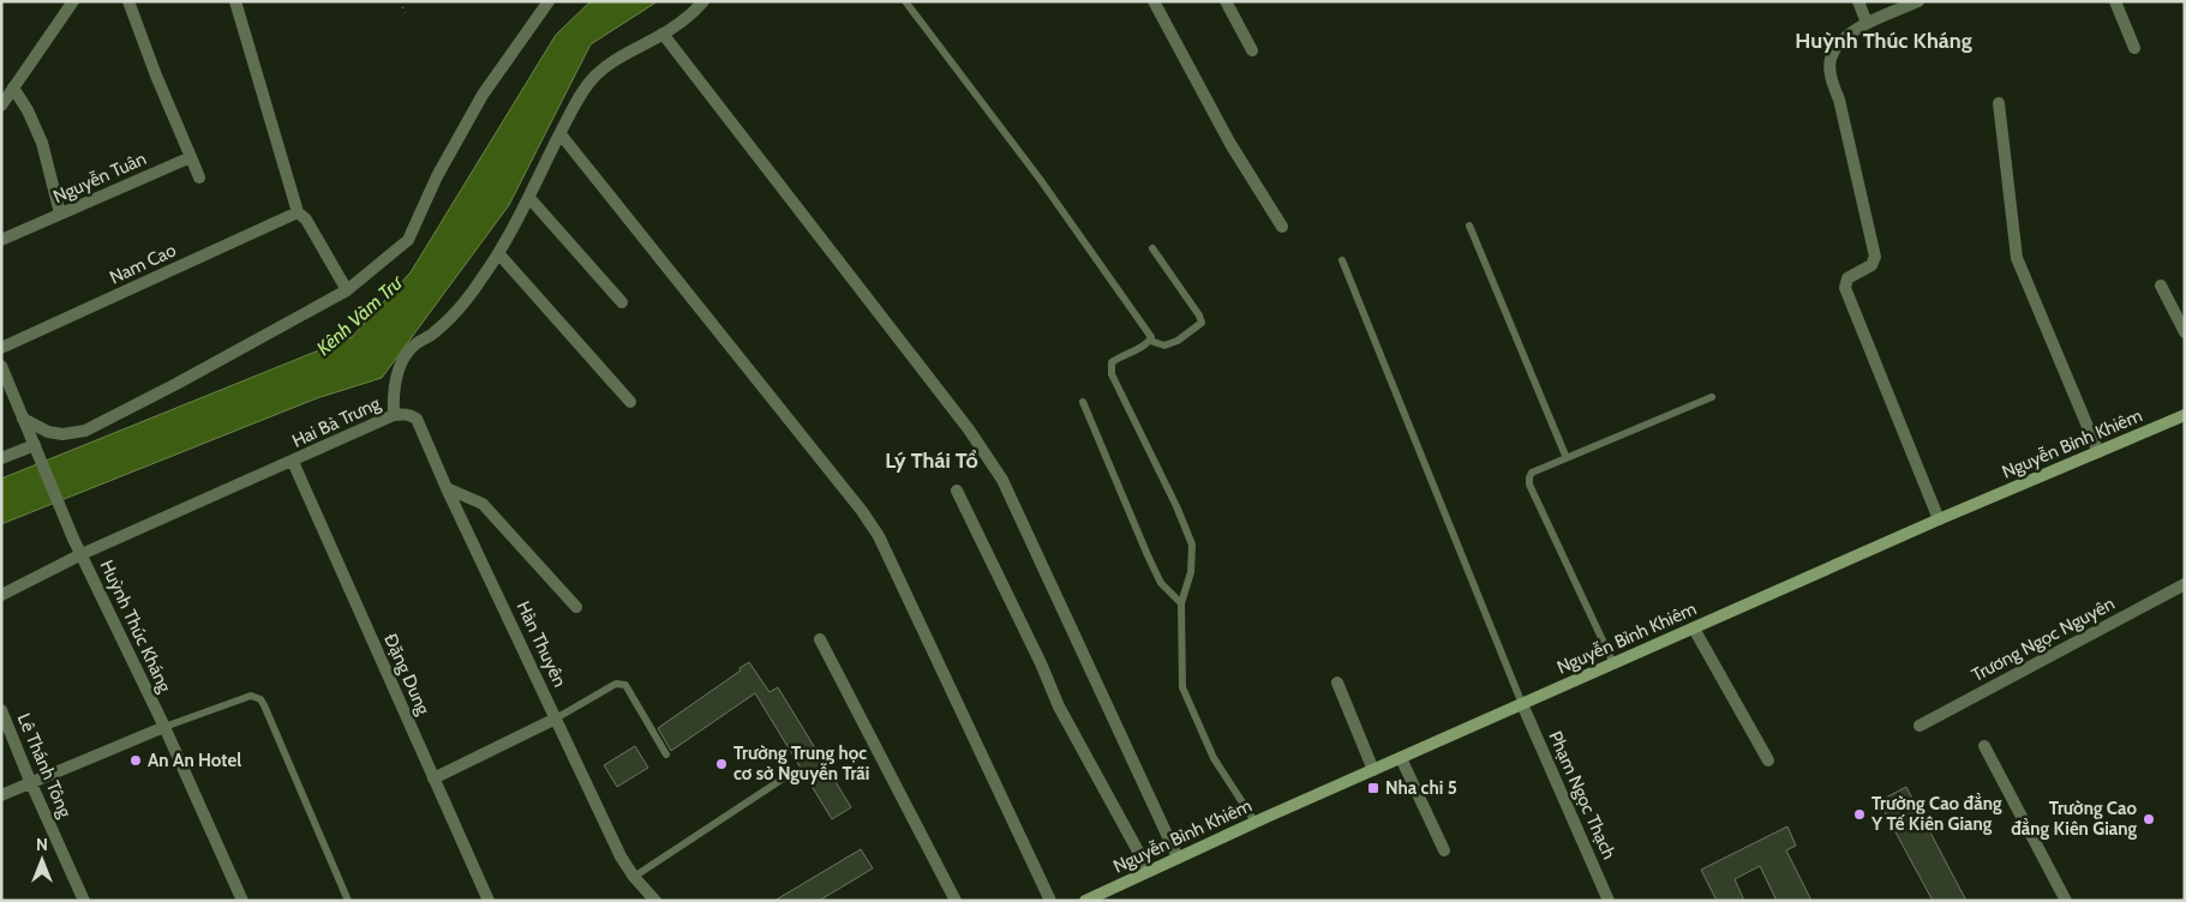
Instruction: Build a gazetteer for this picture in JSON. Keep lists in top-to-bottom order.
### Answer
{
  "streets": {
    "main road": ["Nguyễn Bỉnh Khiêm"],
    "street": [
      "Nguyễn Tuân",
      "Nam Cao",
      "Hai Bà Trưng",
      "Huỳnh Thúc Kháng",
      "Trương Ngọc Nguyên",
      "Hàn Thuyên",
      "Đặng Dung",
      "Lê Thánh Tông",
      "Phạm Ngọc Thạch"
    ]
  },
  "crossings": [
    ["Hai Bà Trưng", "Huỳnh Thúc Kháng"],
    ["Hai Bà Trưng", "Hàn Thuyên"],
    ["Hai Bà Trưng", "Đặng Dung"],
    ["Nguyễn Bỉnh Khiêm", "Phạm Ngọc Thạch"]
  ],
  "districts": ["Huỳnh Thúc Kháng", "Lý Thái Tổ"],
  "water": ["Kênh Vàm Trư"],
  "places": {
    "other": [
      "An An Hotel",
      "Trường Trung học cơ sở Nguyễn Trãi",
      "Trường Cao đẳng Y Tế Kiên Giang",
      "Trường Cao đẳng Kiên Giang"
    ],
    "transit": ["Nha chi 5"]
  },
  "north": "top"
}
